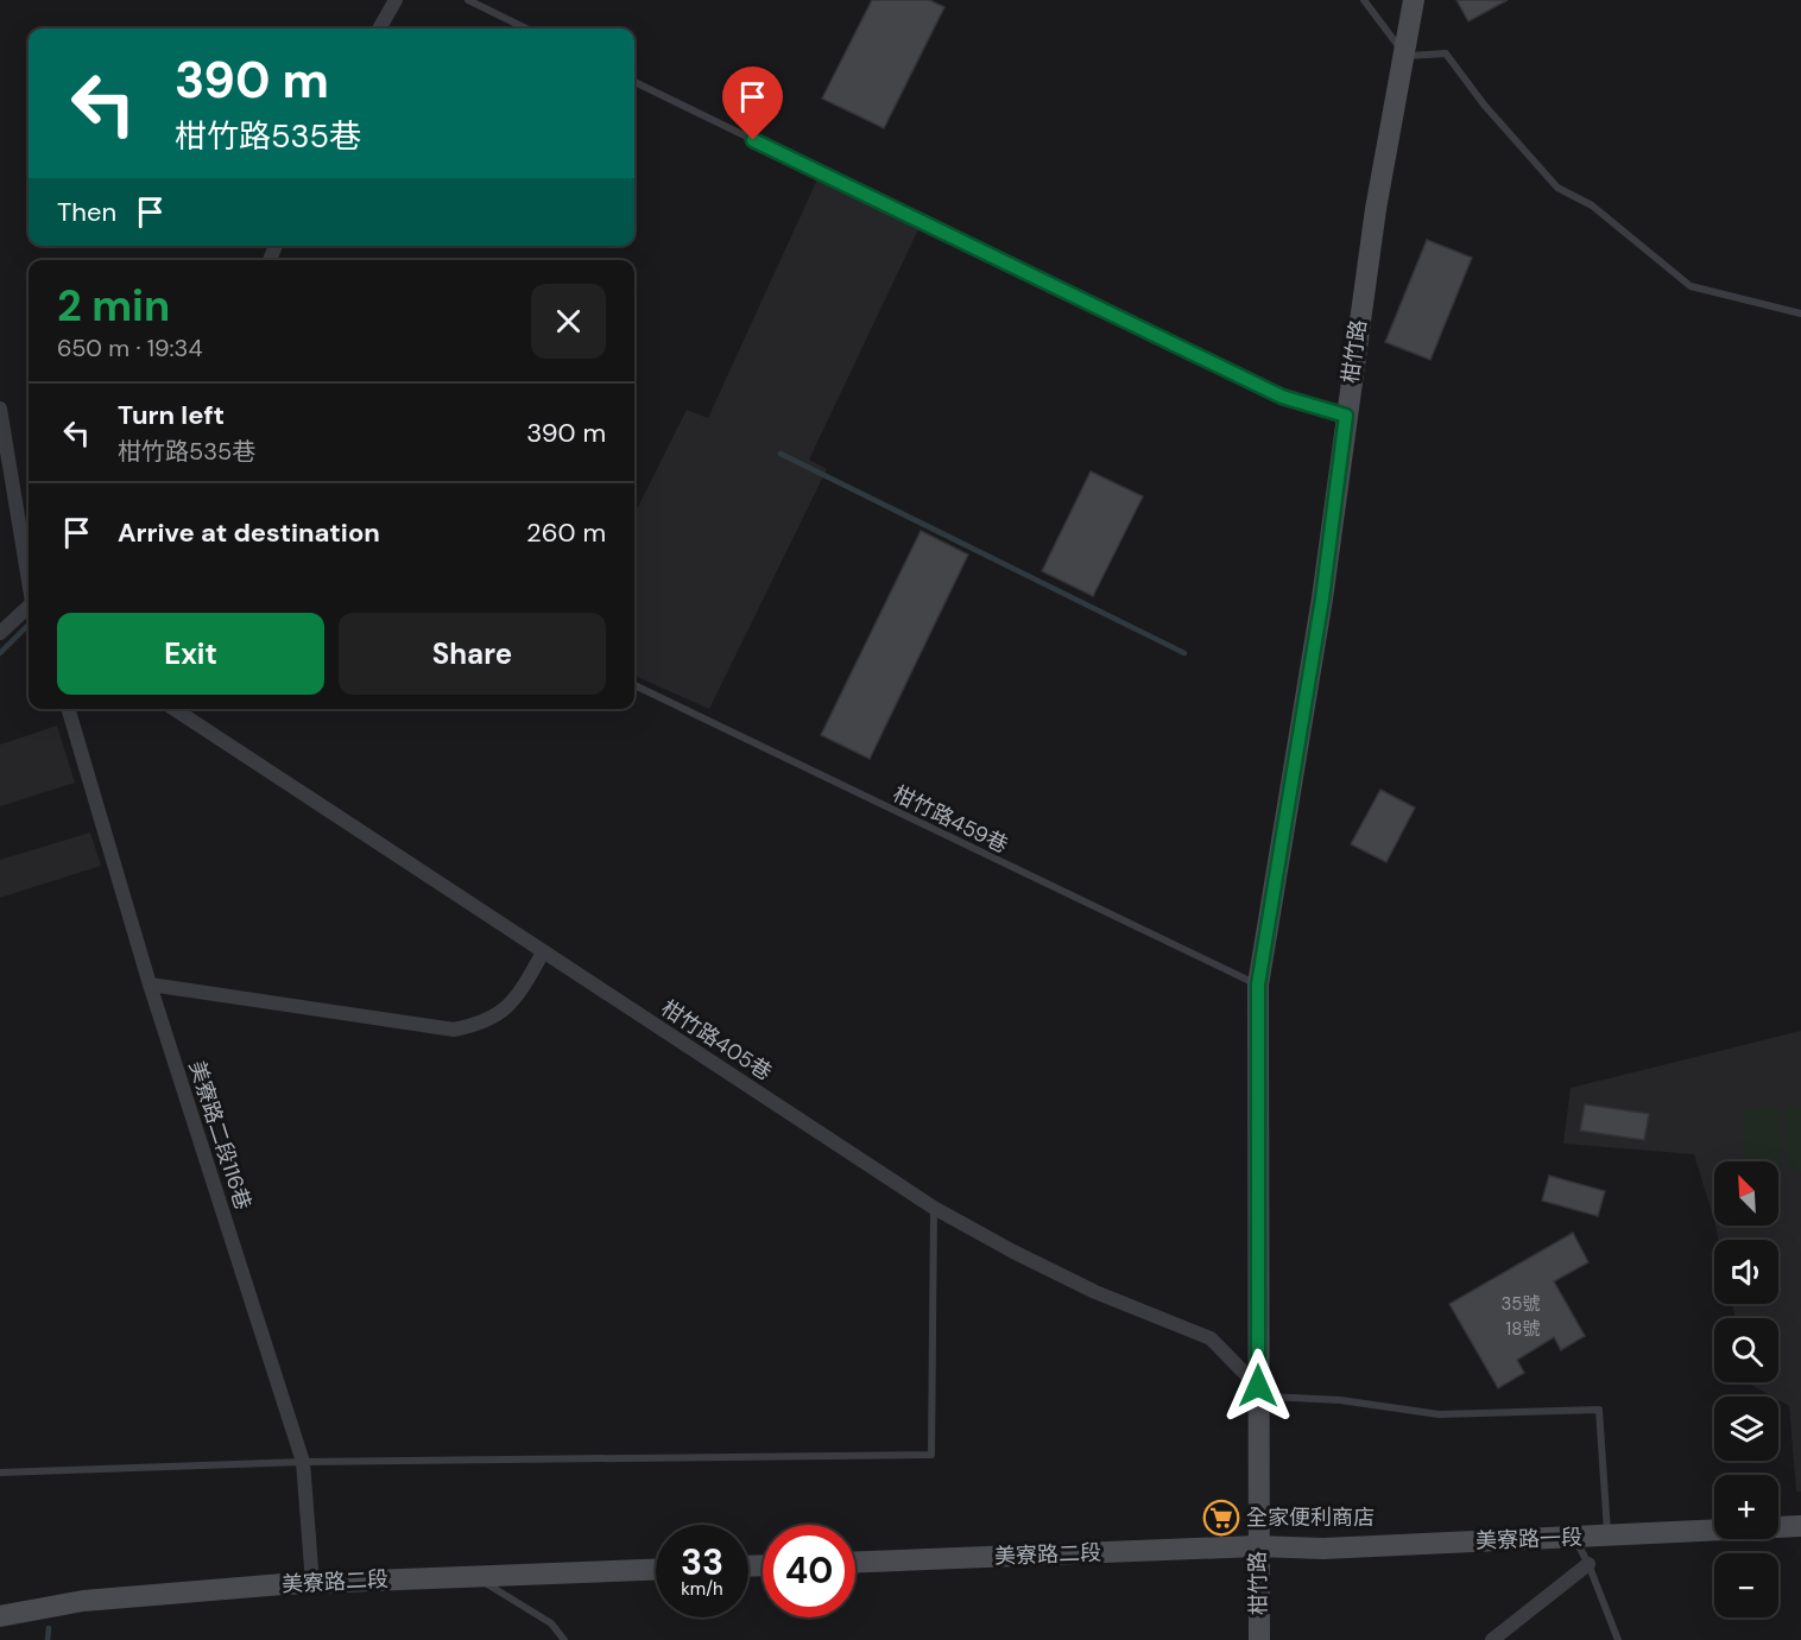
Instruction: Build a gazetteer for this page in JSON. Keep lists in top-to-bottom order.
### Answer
{
  "streets": {
    "street": [
      "柑竹路",
      "柑竹路405巷",
      "美寮路二段116巷",
      "美寮路一段",
      "美寮路二段"
    ],
    "lane": ["柑竹路459巷"]
  },
  "crossings": [
    ["柑竹路", "柑竹路459巷"],
    ["柑竹路", "柑竹路405巷"],
    ["柑竹路", "美寮路一段"],
    ["柑竹路", "美寮路二段"],
    ["美寮路二段116巷", "美寮路二段"],
    ["美寮路一段", "美寮路二段"]
  ],
  "places": {
    "supermarket": ["全家便利商店"]
  },
  "house_numbers": ["35號", "18號"],
  "north": "top left",
  "page": {
    "turn": ["390 m", "柑竹路535巷"],
    "then": "Then",
    "heading": ["2 min", "650 m · 19:34"],
    "list": [
      {
        "name": "Turn left",
        "note": "柑竹路535巷",
        "value": "390 m"
      },
      {
        "name": "Arrive at destination",
        "value": "260 m"
      }
    ],
    "buttons": ["Exit", "Share"],
    "map_buttons": ["+", "−"],
    "speed": "33 km/h",
    "limit": "40"
  }
}
